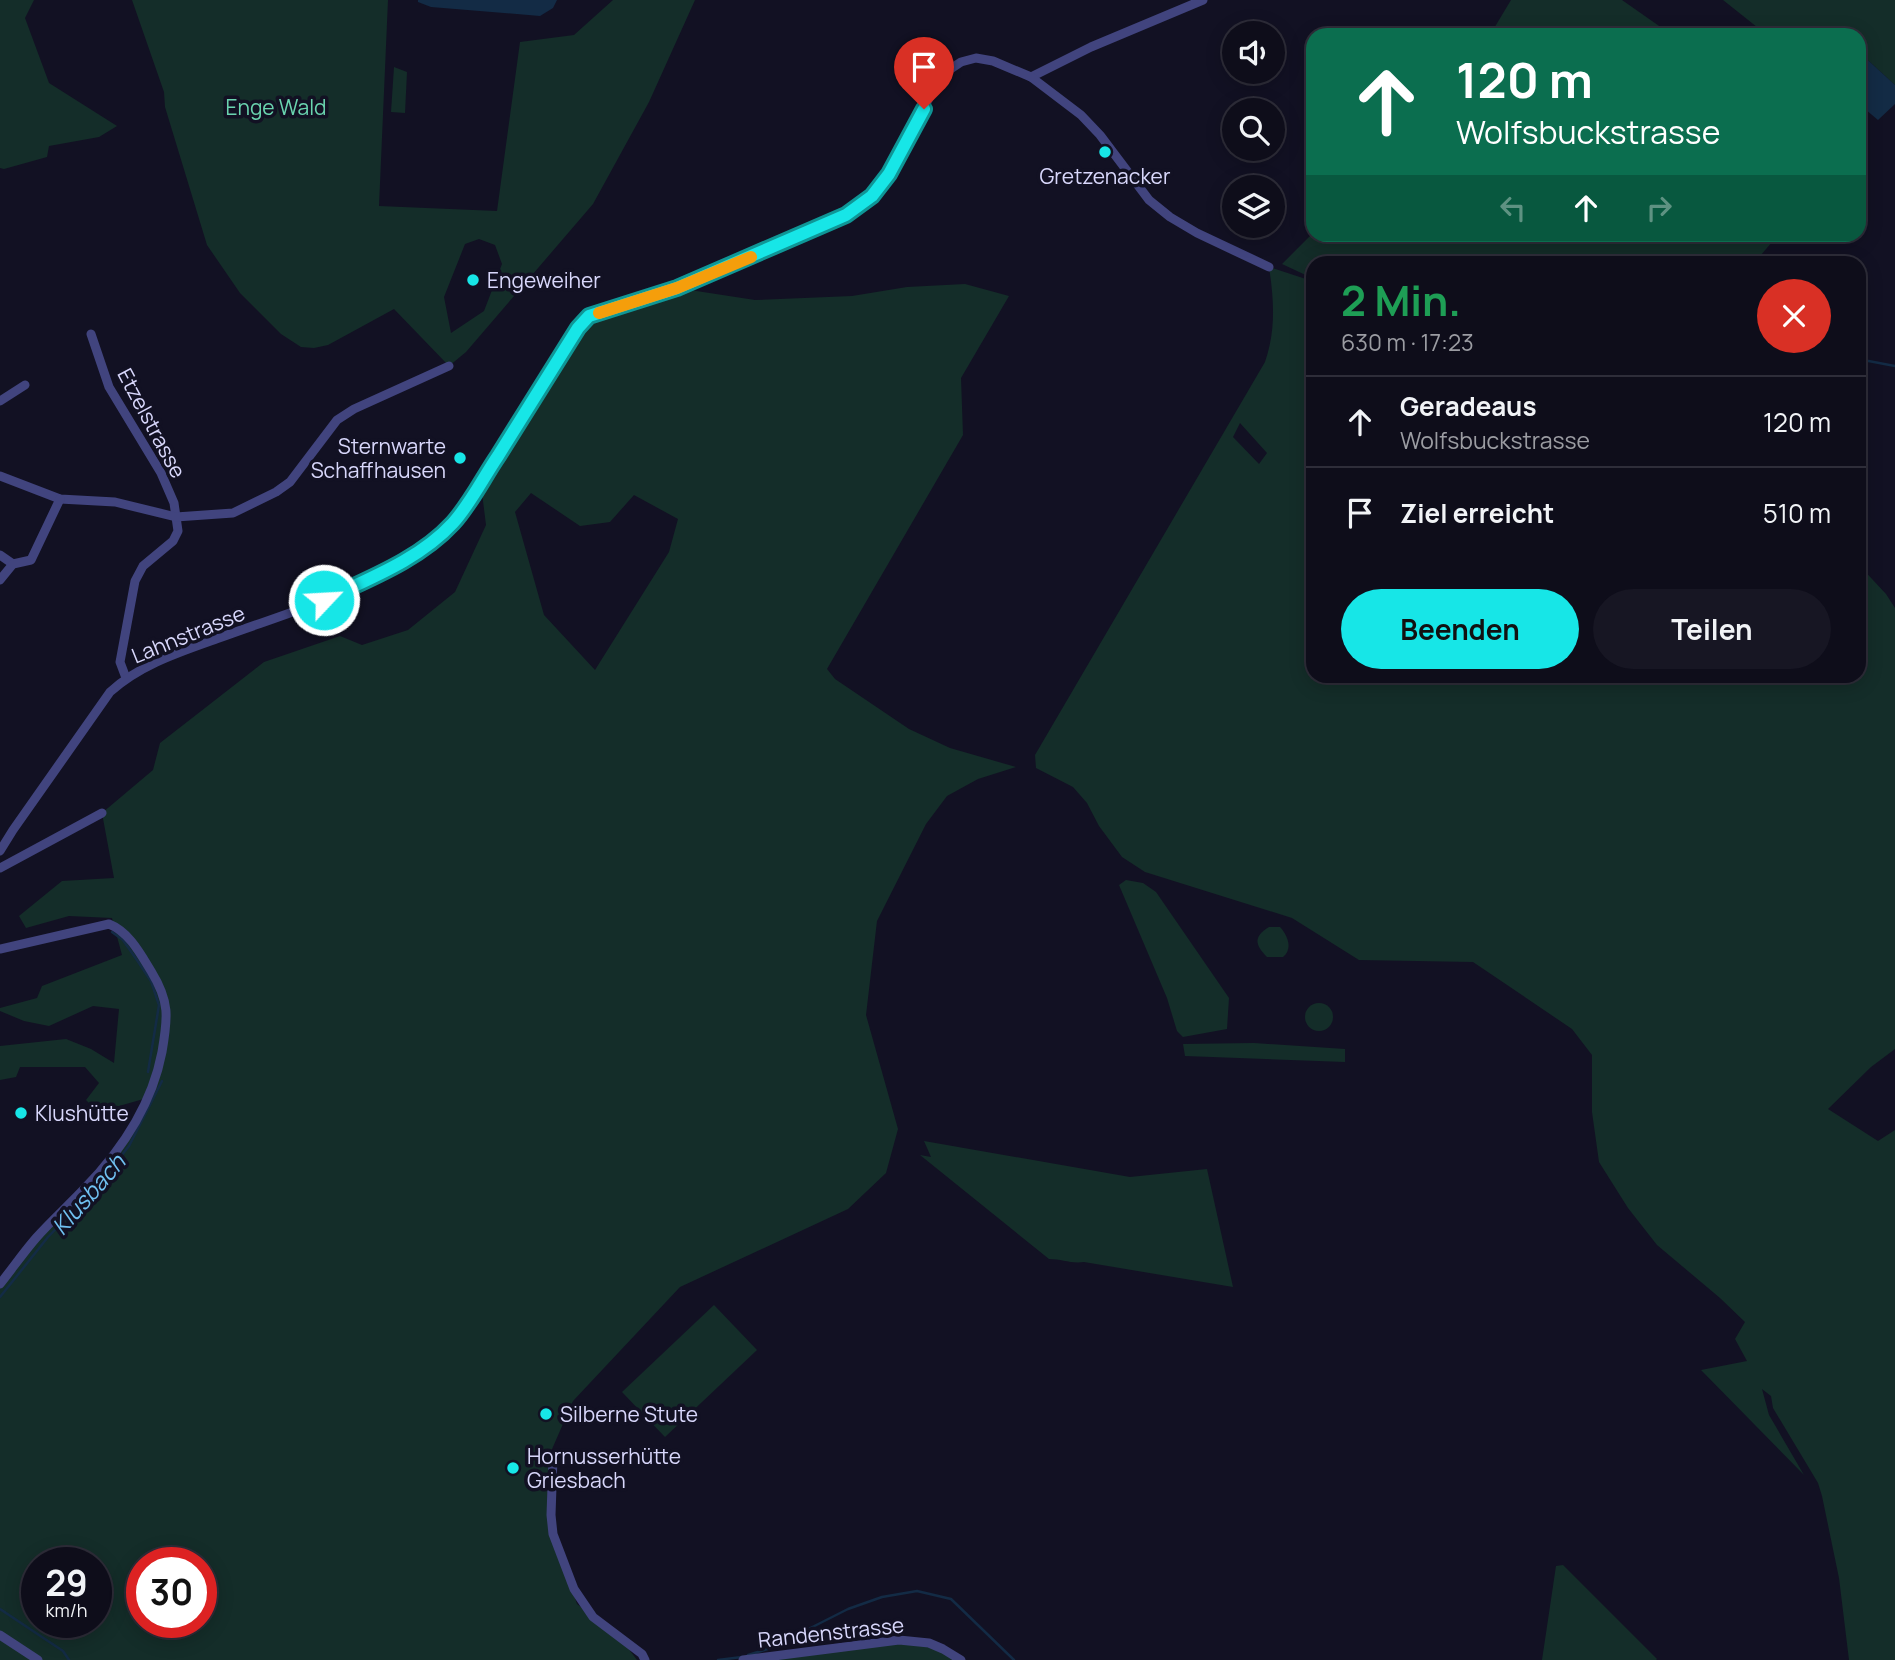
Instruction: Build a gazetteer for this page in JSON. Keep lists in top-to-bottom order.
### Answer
{
  "streets": {
    "street": ["Etzelstrasse", "Lahnstrasse", "Randenstrasse"]
  },
  "water": ["Klusbach"],
  "parks": ["Enge Wald"],
  "places": [
    "Gretzenacker",
    "Engeweiher",
    "Sternwarte Schaffhausen",
    "Klushütte",
    "Silberne Stute",
    "Hornusserhütte Griesbach"
  ],
  "page": {
    "turn": ["120 m", "Wolfsbuckstrasse"],
    "heading": ["2 Min.", "630 m · 17:23"],
    "list": [
      {
        "name": "Geradeaus",
        "note": "Wolfsbuckstrasse",
        "value": "120 m"
      },
      {
        "name": "Ziel erreicht",
        "value": "510 m"
      }
    ],
    "buttons": ["Beenden", "Teilen"],
    "speed": "29 km/h",
    "limit": "30"
  }
}
